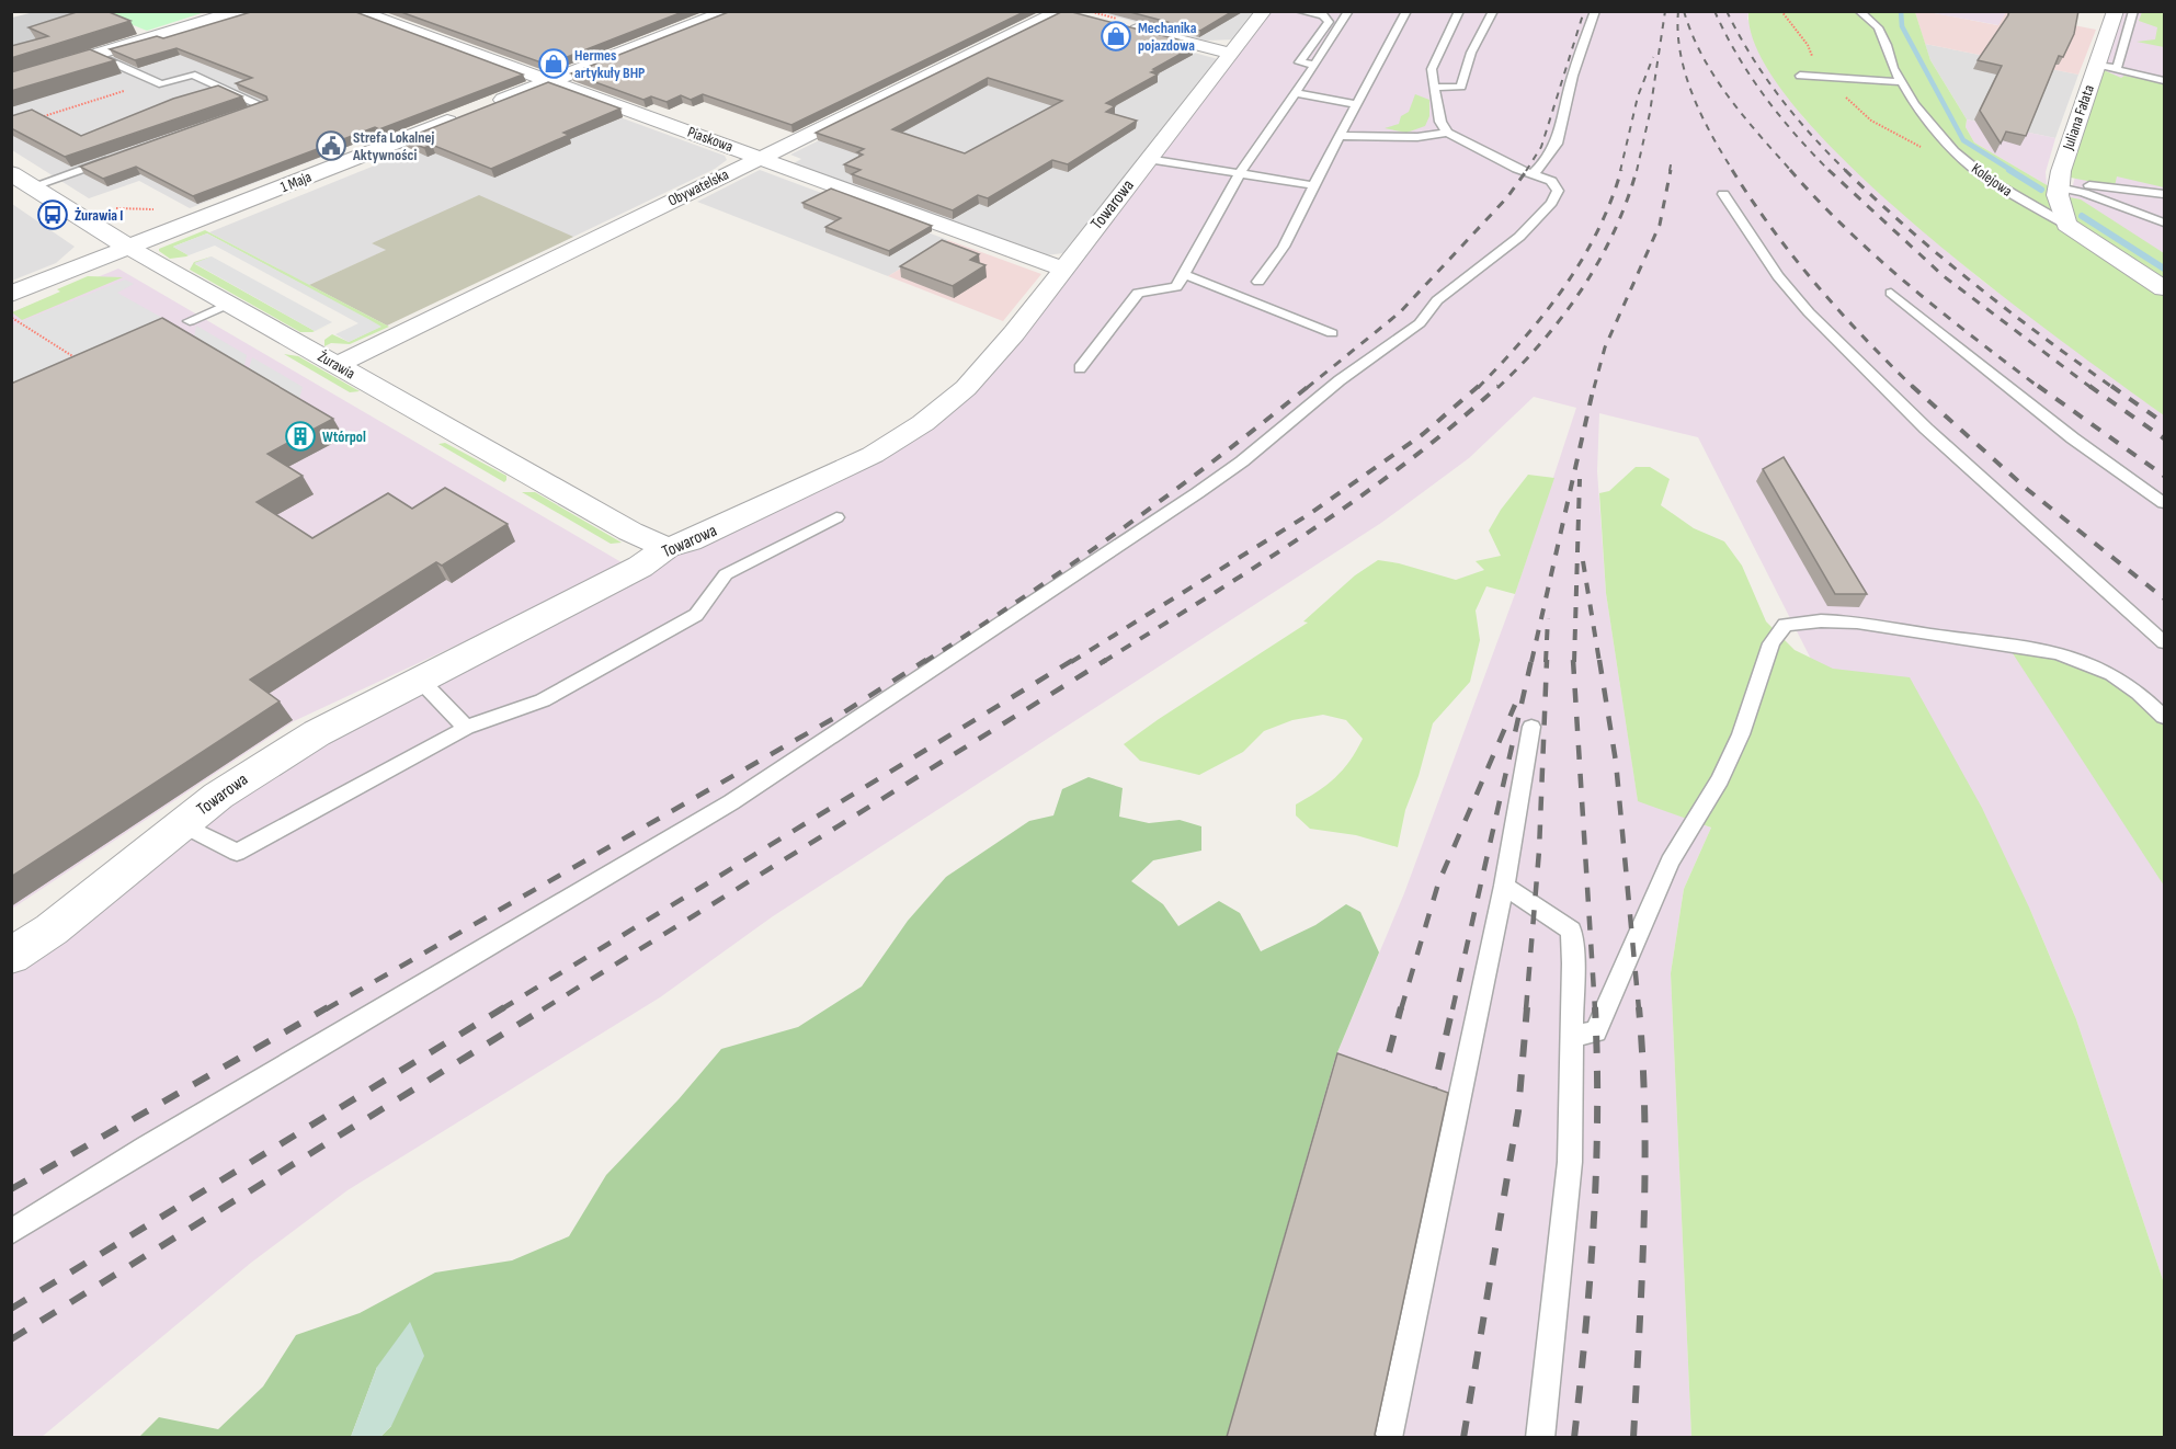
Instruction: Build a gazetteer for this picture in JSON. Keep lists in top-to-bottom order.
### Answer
{
  "streets": {
    "street": [
      "Juliana Fałata",
      "Piaskowa",
      "Kolejowa",
      "1 Maja",
      "Obywatelska",
      "Towarowa",
      "Żurawia"
    ]
  },
  "crossings": [
    ["Piaskowa", "Obywatelska"],
    ["Piaskowa", "Towarowa"],
    ["1 Maja", "Żurawia"],
    ["Obywatelska", "Żurawia"],
    ["Towarowa", "Żurawia"]
  ],
  "places": {
    "shop": ["Mechanika pojazdowa", "Hermes artykuły BHP"],
    "public building": ["Strefa Lokalnej Aktywności"],
    "bus stop": ["Żurawia I"],
    "building": ["Wtórpol"]
  }
}
